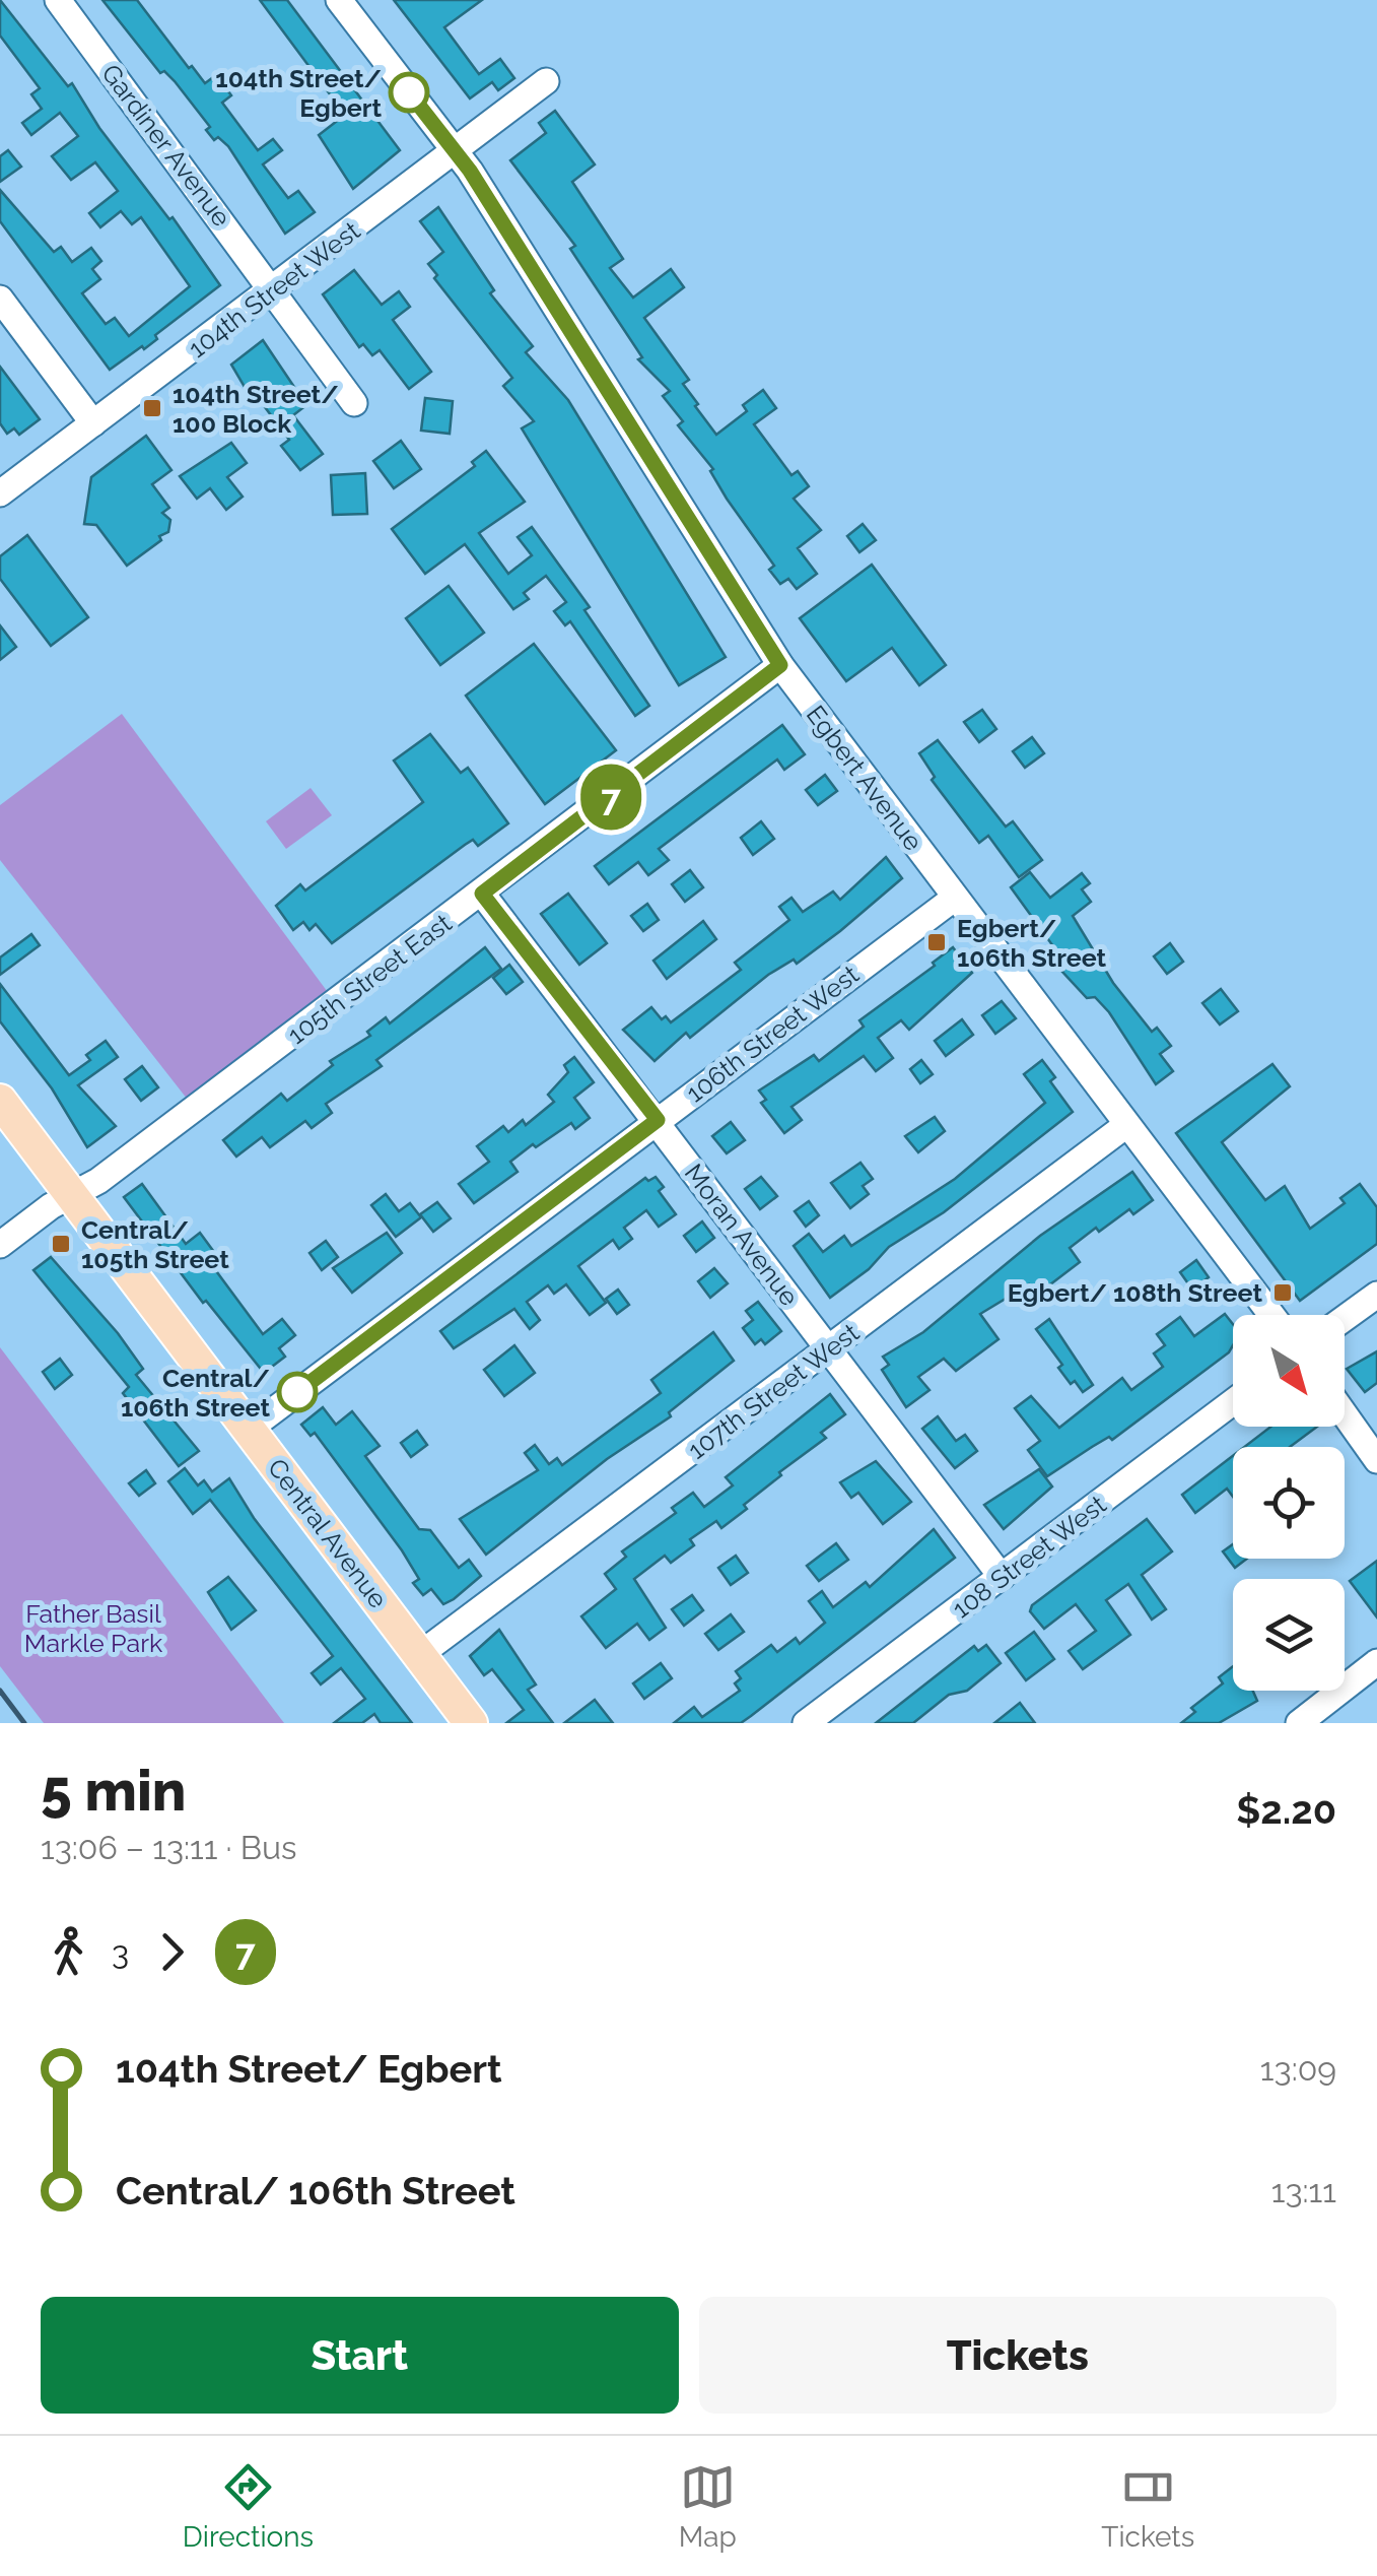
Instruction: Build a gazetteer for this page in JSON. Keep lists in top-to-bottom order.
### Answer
{
  "streets": {
    "main road": ["Central Avenue"],
    "street": [
      "Gardiner Avenue",
      "104th Street West",
      "Egbert Avenue",
      "105th Street East",
      "106th Street West",
      "Moran Avenue",
      "107th Street West",
      "108 Street West"
    ]
  },
  "crossings": [
    ["Gardiner Avenue", "104th Street West"],
    ["104th Street West", "Egbert Avenue"],
    ["Egbert Avenue", "105th Street East"],
    ["Egbert Avenue", "106th Street West"],
    ["Egbert Avenue", "107th Street West"],
    ["105th Street East", "Moran Avenue"],
    ["105th Street East", "Central Avenue"],
    ["106th Street West", "Moran Avenue"],
    ["106th Street West", "Central Avenue"],
    ["Moran Avenue", "107th Street West"],
    ["Moran Avenue", "108 Street West"],
    ["107th Street West", "Central Avenue"]
  ],
  "parks": ["Father Basil Markle Park"],
  "places": {
    "other": ["104th Street/ Egbert", "Central/ 106th Street"],
    "transit": [
      "104th Street/ 100 Block",
      "Egbert/ 106th Street",
      "Central/ 105th Street",
      "Egbert/ 108th Street"
    ]
  },
  "lines": ["bus line 7"],
  "north": "bottom right",
  "page": {
    "on_map": "7",
    "heading": ["5 min", "13:06 – 13:11 · Bus", "$2.20"],
    "legs": ["3", "7"],
    "list": [
      {
        "name": "104th Street/ Egbert",
        "value": "13:09"
      },
      {
        "name": "Central/ 106th Street",
        "value": "13:11"
      }
    ],
    "buttons": ["Start", "Tickets"],
    "tabs": ["Directions", "Map", "Tickets"]
  }
}
